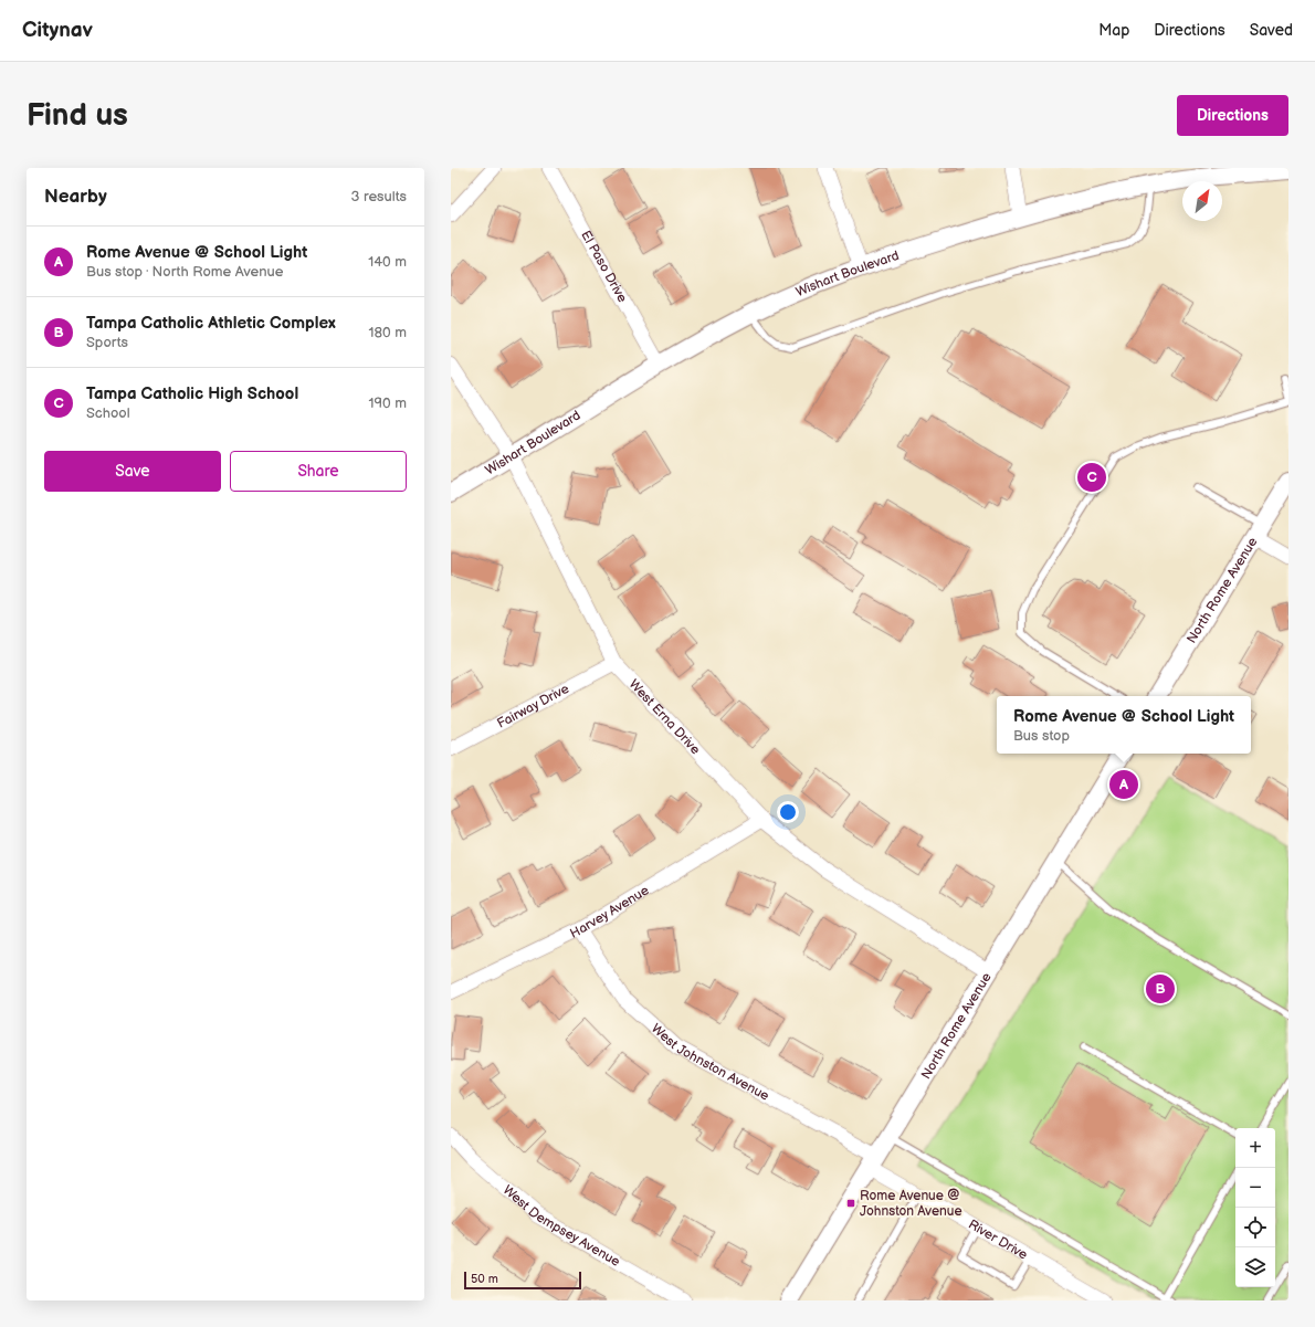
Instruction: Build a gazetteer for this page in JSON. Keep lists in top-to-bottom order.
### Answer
{
  "streets": {
    "street": [
      "El Paso Drive",
      "Wishart Boulevard",
      "North Rome Avenue",
      "Fairway Drive",
      "West Erna Drive",
      "Harvey Avenue",
      "West Johnston Avenue",
      "West Dempsey Avenue",
      "River Drive"
    ]
  },
  "crossings": [
    ["El Paso Drive", "Wishart Boulevard"],
    ["Wishart Boulevard", "West Erna Drive"],
    ["North Rome Avenue", "West Erna Drive"],
    ["North Rome Avenue", "West Johnston Avenue"],
    ["North Rome Avenue", "River Drive"],
    ["Fairway Drive", "West Erna Drive"],
    ["West Erna Drive", "Harvey Avenue"],
    ["Harvey Avenue", "West Johnston Avenue"],
    ["West Johnston Avenue", "River Drive"]
  ],
  "places": {
    "transit": ["Rome Avenue @ Johnston Avenue"]
  },
  "scale_bar": "50 m",
  "north": "top right",
  "page": {
    "header": "Citynav",
    "nav": ["Map", "Directions", "Saved"],
    "buttons": [
      "Directions",
      ["Save", "Share"]
    ],
    "title": "Find us",
    "heading": ["Nearby", "3 results"],
    "list": [
      {
        "mark": "A",
        "name": "Rome Avenue @ School Light",
        "note": "Bus stop · North Rome Avenue",
        "value": "140 m"
      },
      {
        "mark": "B",
        "name": "Tampa Catholic Athletic Complex",
        "note": "Sports",
        "value": "180 m"
      },
      {
        "mark": "C",
        "name": "Tampa Catholic High School",
        "note": "School",
        "value": "190 m"
      }
    ],
    "pins": ["C", "A", "B"],
    "popup": ["Rome Avenue @ School Light", "Bus stop"],
    "map_buttons": ["+", "−"],
    "scale": "50 m"
  }
}
